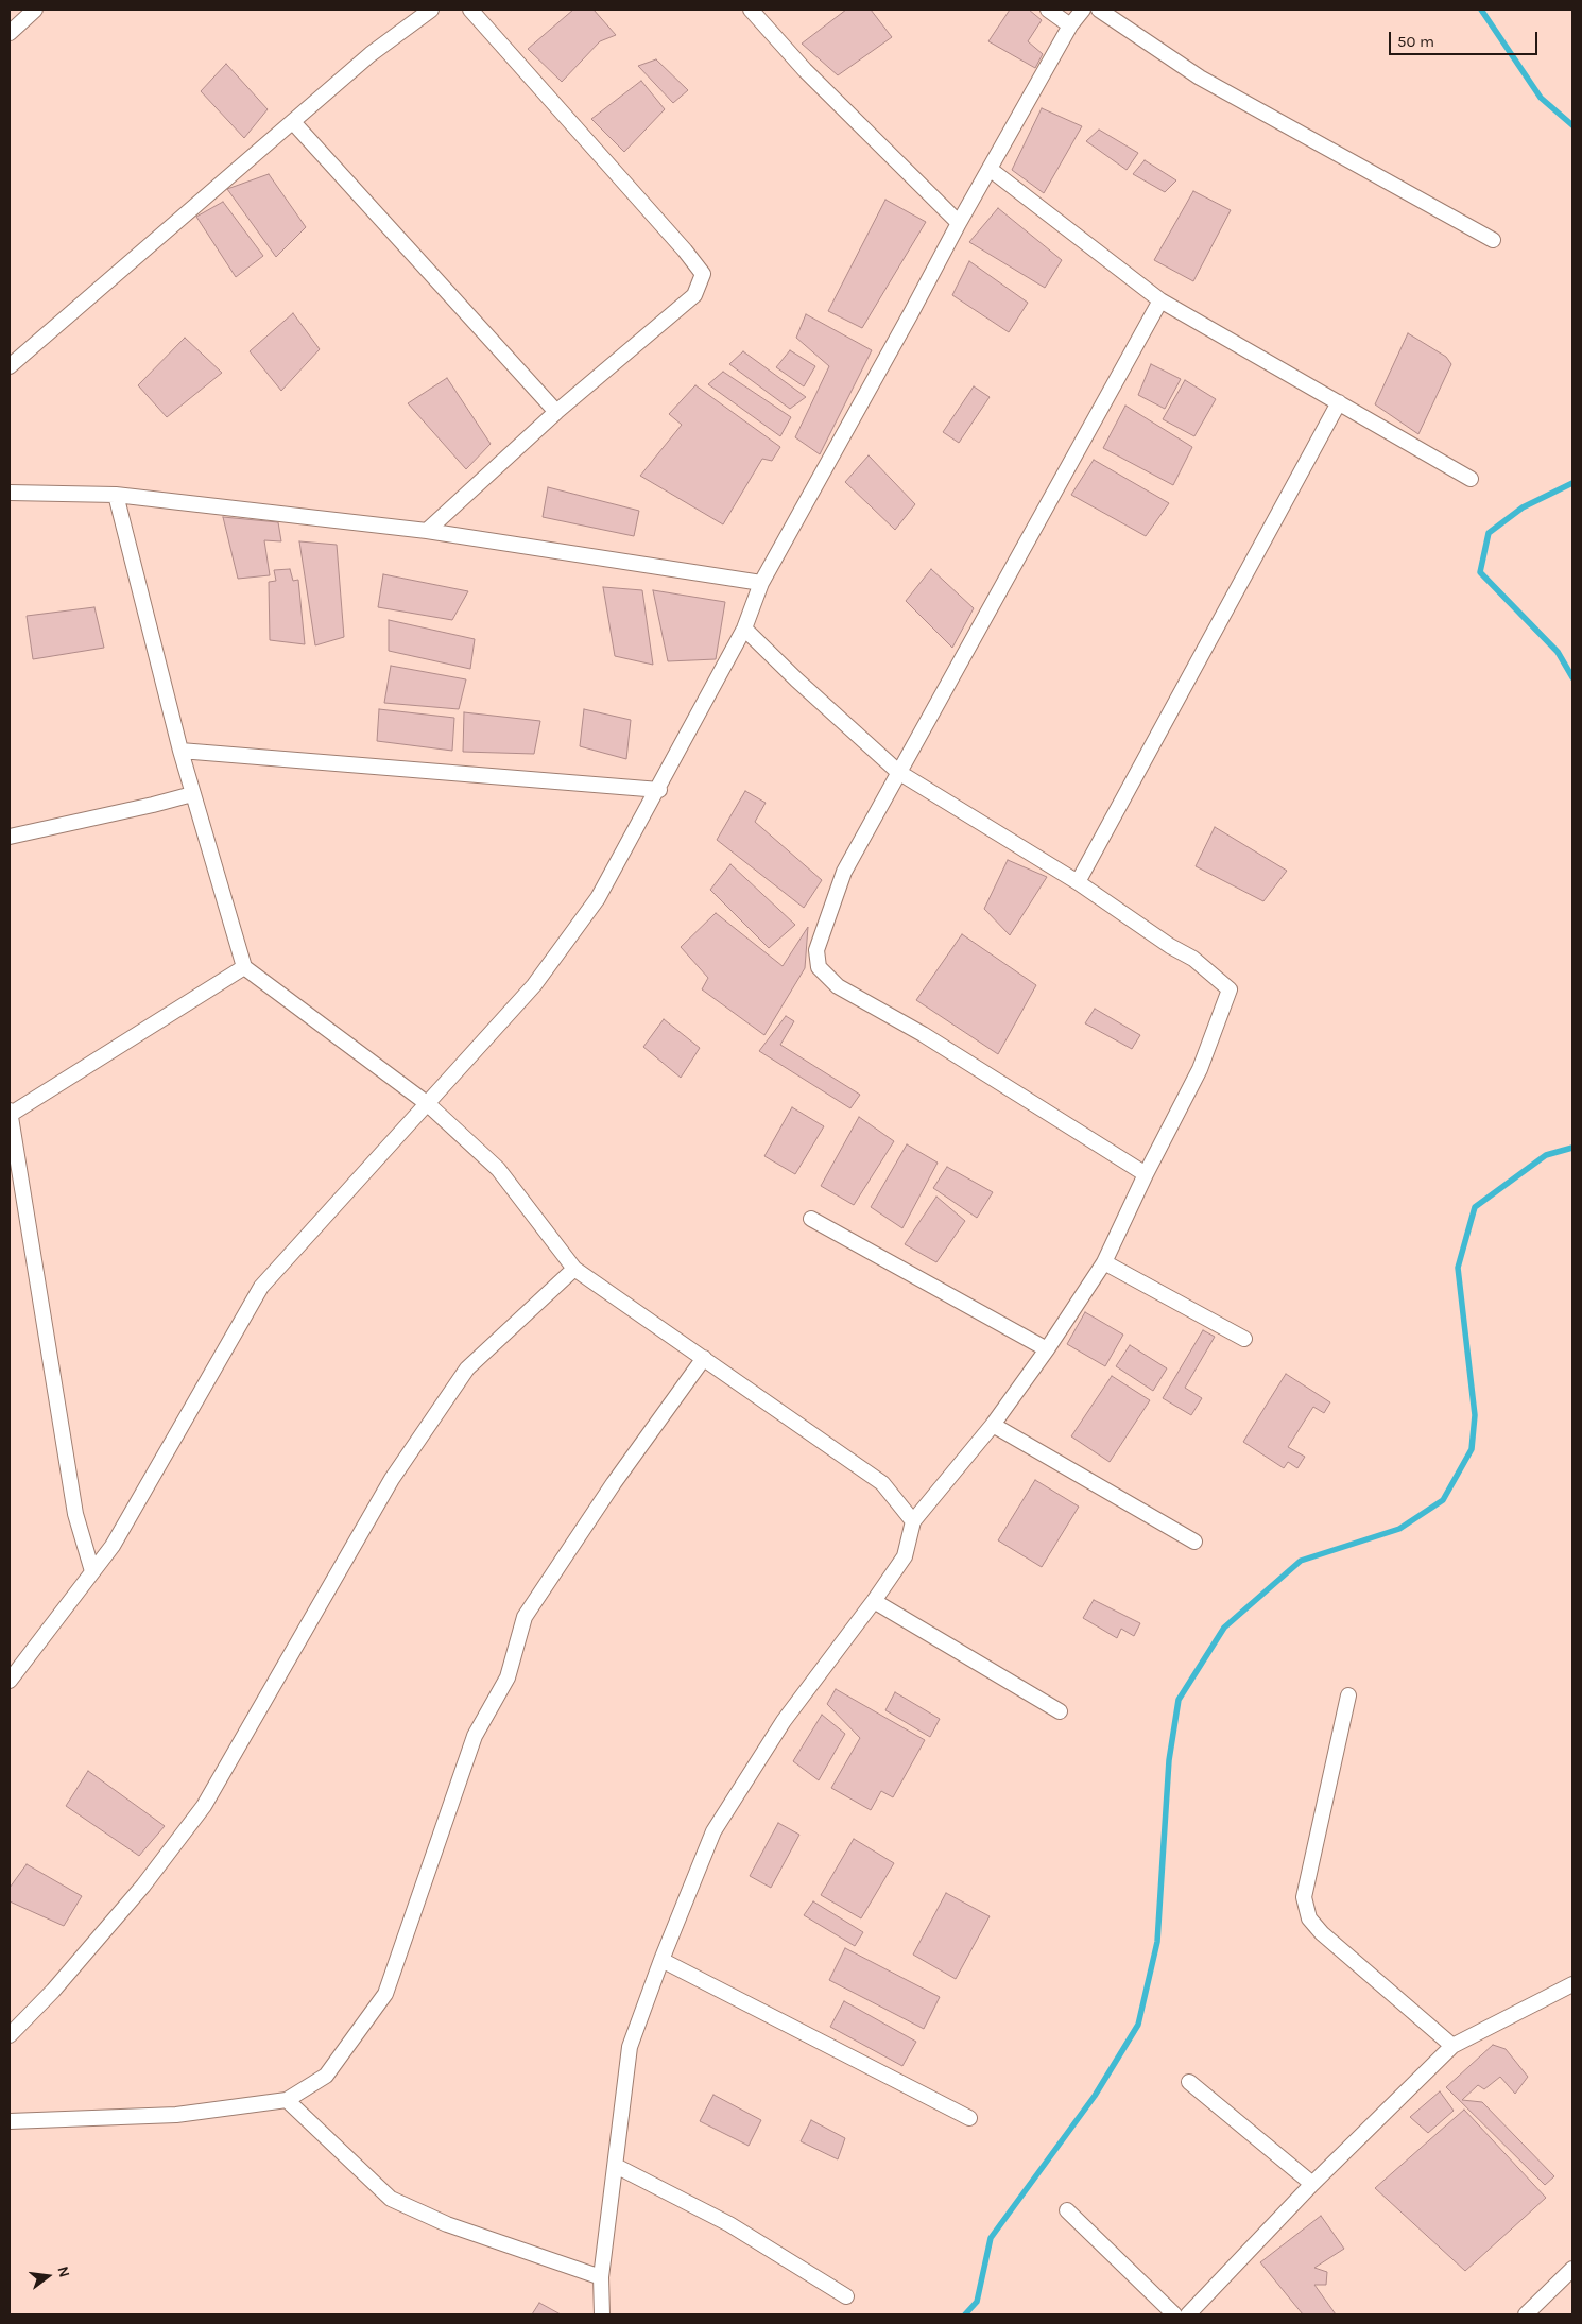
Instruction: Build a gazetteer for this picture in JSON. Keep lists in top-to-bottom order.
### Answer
{
  "scale_bar": "50 m",
  "north": "right"
}
